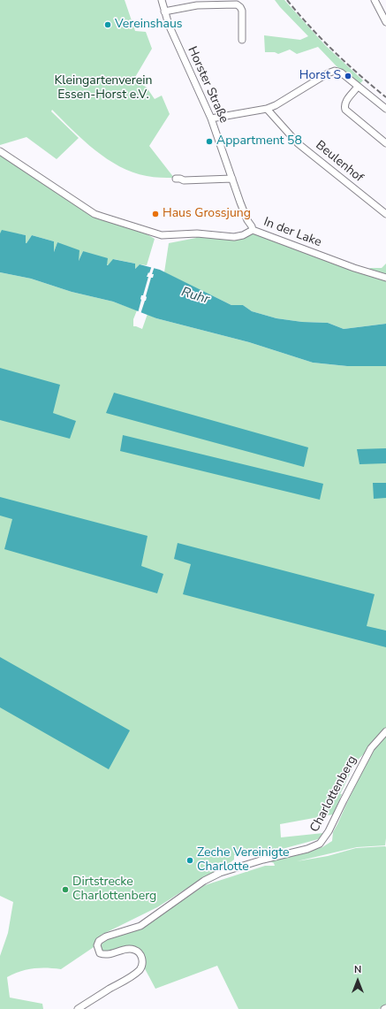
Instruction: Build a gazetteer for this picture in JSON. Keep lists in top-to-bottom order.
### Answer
{
  "streets": {
    "street": [
      "Horster Straße",
      "Beulenhof",
      "In der Lake",
      "Charlottenberg"
    ]
  },
  "crossings": [
    ["Horster Straße", "In der Lake"]
  ],
  "water": ["Ruhr"],
  "parks": ["Kleingartenverein Essen-Horst e.V."],
  "places": [
    "Vereinshaus",
    "Horst S",
    "Appartment 58",
    "Haus Grossjung",
    "Zeche Vereinigte Charlotte",
    "Dirtstrecke Charlottenberg"
  ],
  "north": "top"
}
